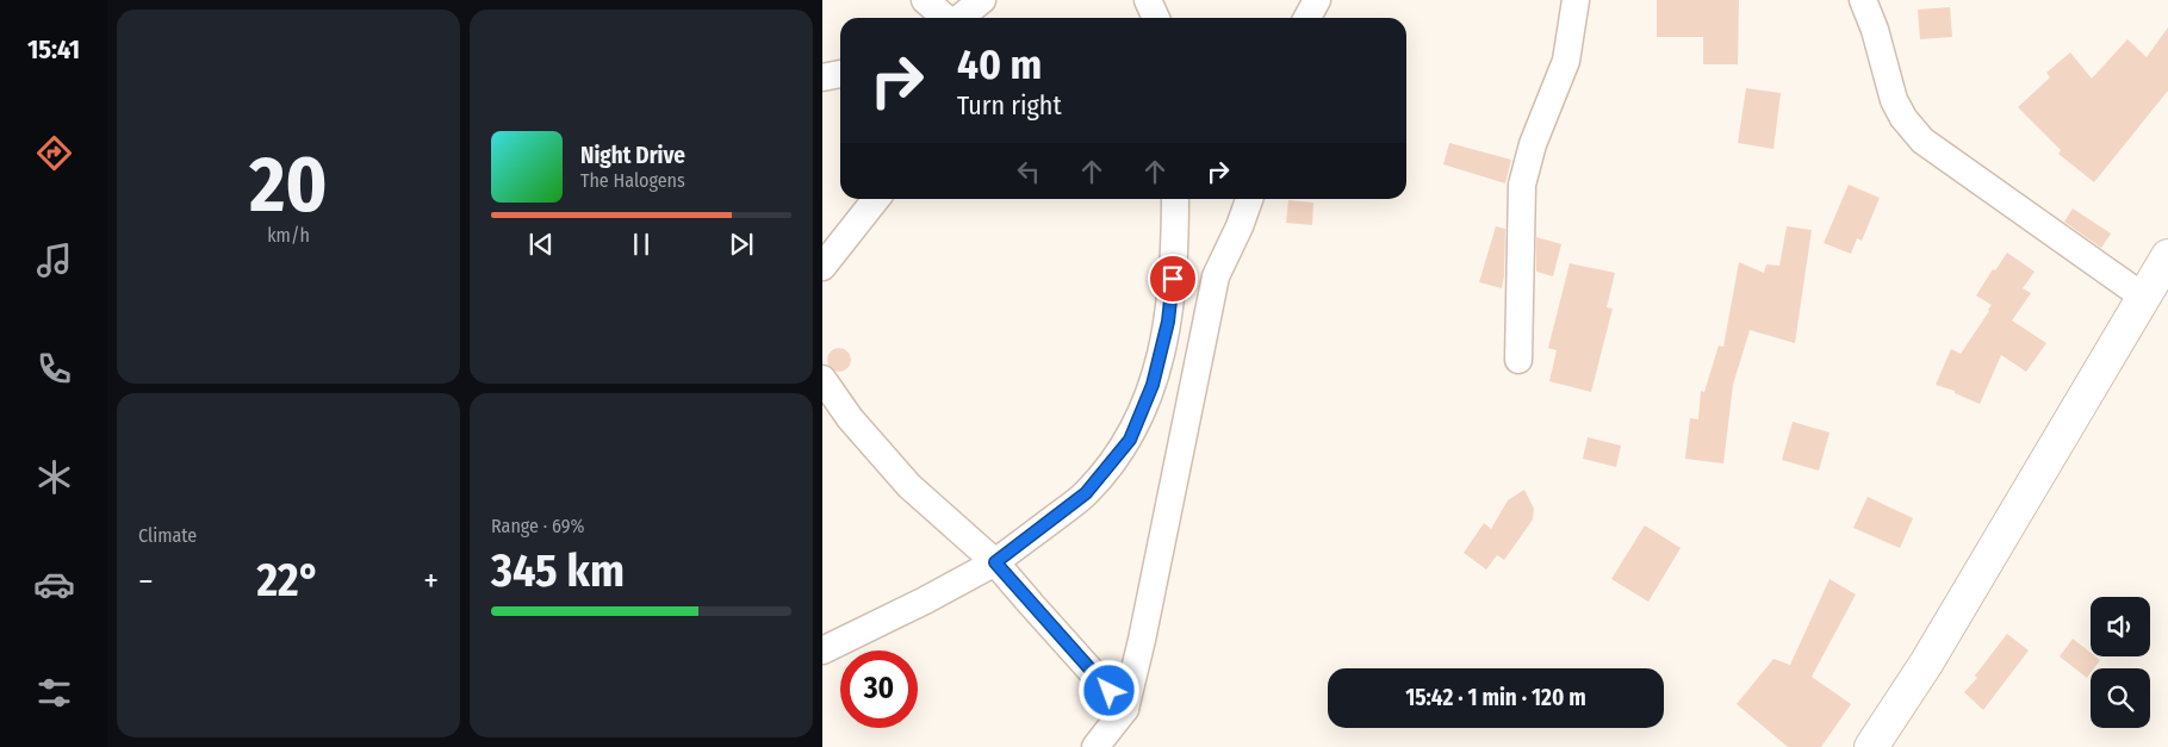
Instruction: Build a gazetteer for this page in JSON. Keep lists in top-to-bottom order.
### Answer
{
  "page": {
    "tabs": "15:41",
    "tile": [
      ["20", "km/h"],
      "Climate",
      ["Range · 69%", "345 km"]
    ],
    "turn": ["40 m", "Turn right"],
    "song": ["Night Drive", "The Halogens"],
    "heat": ["−", "22°", "+"],
    "limit": "30",
    "trip": "15:42 · 1 min · 120 m"
  }
}
